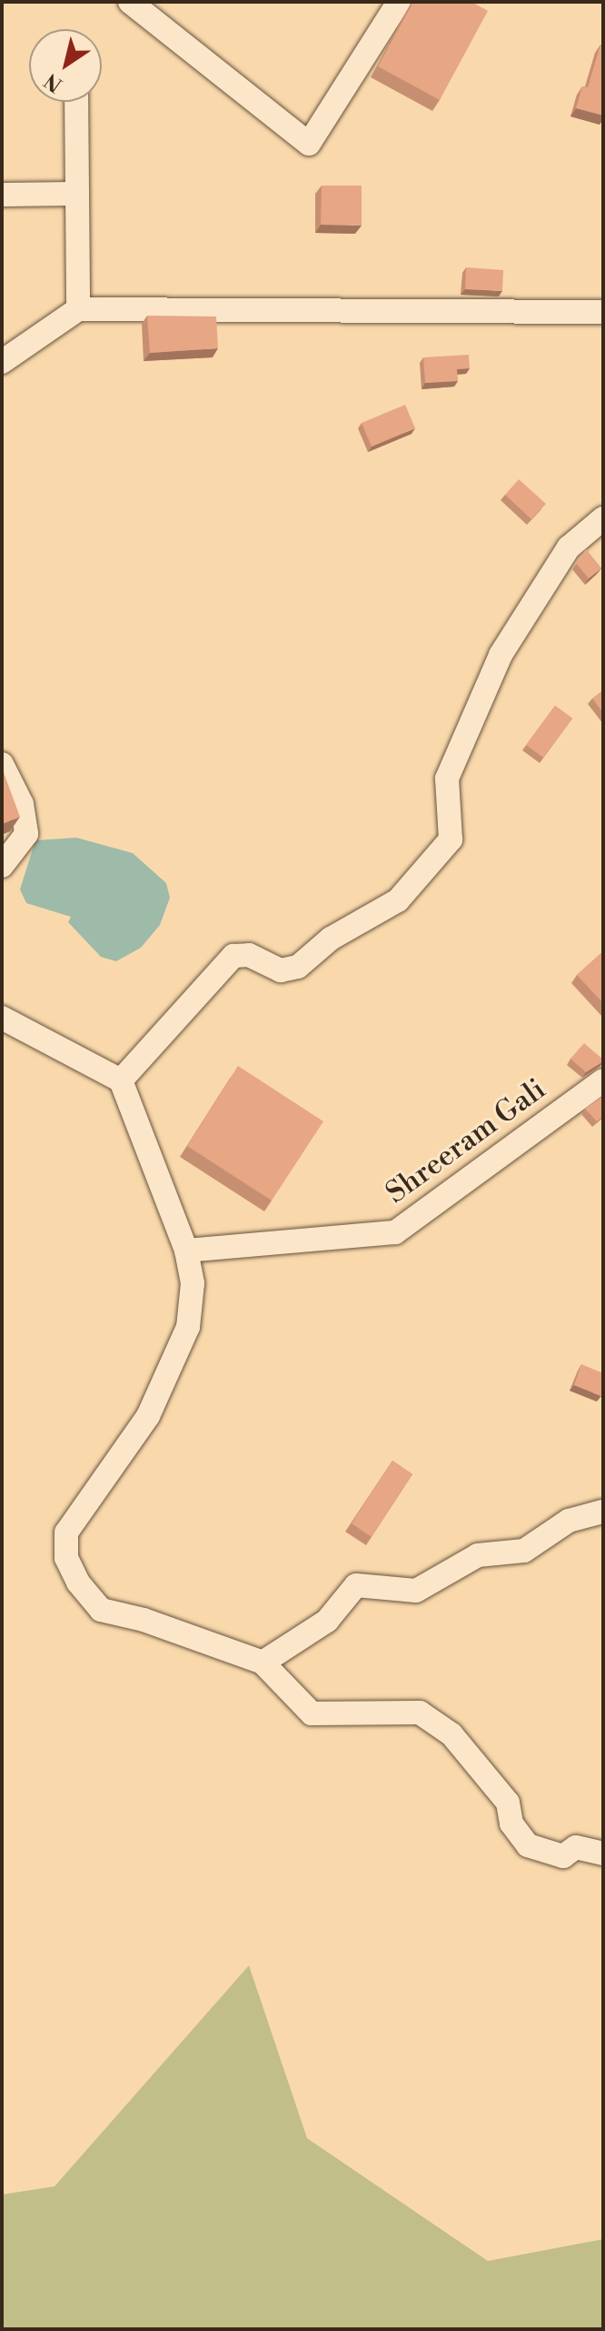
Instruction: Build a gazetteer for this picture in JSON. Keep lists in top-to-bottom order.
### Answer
{
  "streets": {
    "street": ["Shreeram Gali"]
  },
  "north": "bottom left"
}
